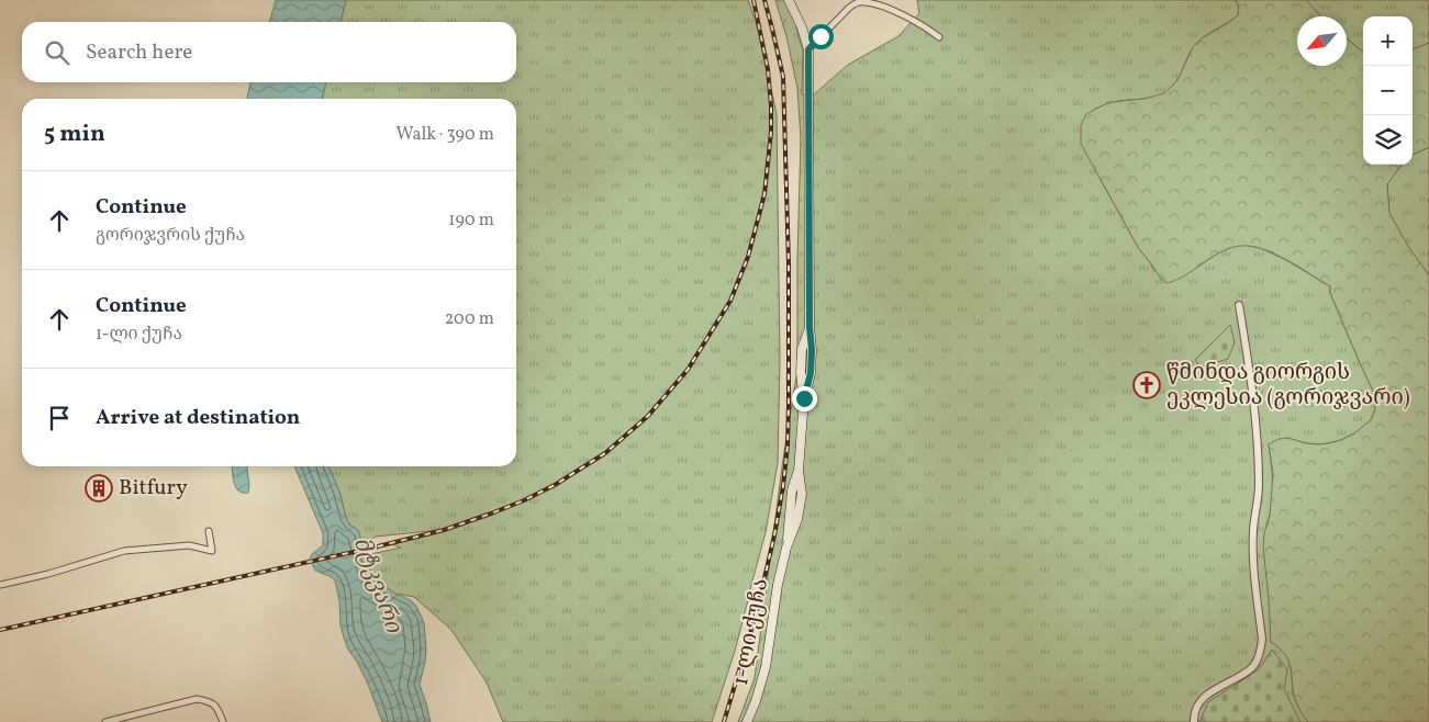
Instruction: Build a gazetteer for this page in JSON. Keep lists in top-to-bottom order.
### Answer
{
  "streets": {
    "main road": ["1-ლი ქუჩა"]
  },
  "water": ["მტკვარი"],
  "places": {
    "church": ["წმინდა გიორგის ეკლესია (გორიჯვარი)"],
    "building": ["Bitfury"]
  },
  "north": "bottom left",
  "page": {
    "map_buttons": ["+", "−"],
    "search": "Search here",
    "heading": ["5 min", "Walk · 390 m"],
    "list": [
      ["Continue", "გორიჯვრის ქუჩა", "190 m"],
      ["Continue", "1-ლი ქუჩა", "200 m"],
      "Arrive at destination"
    ]
  }
}
